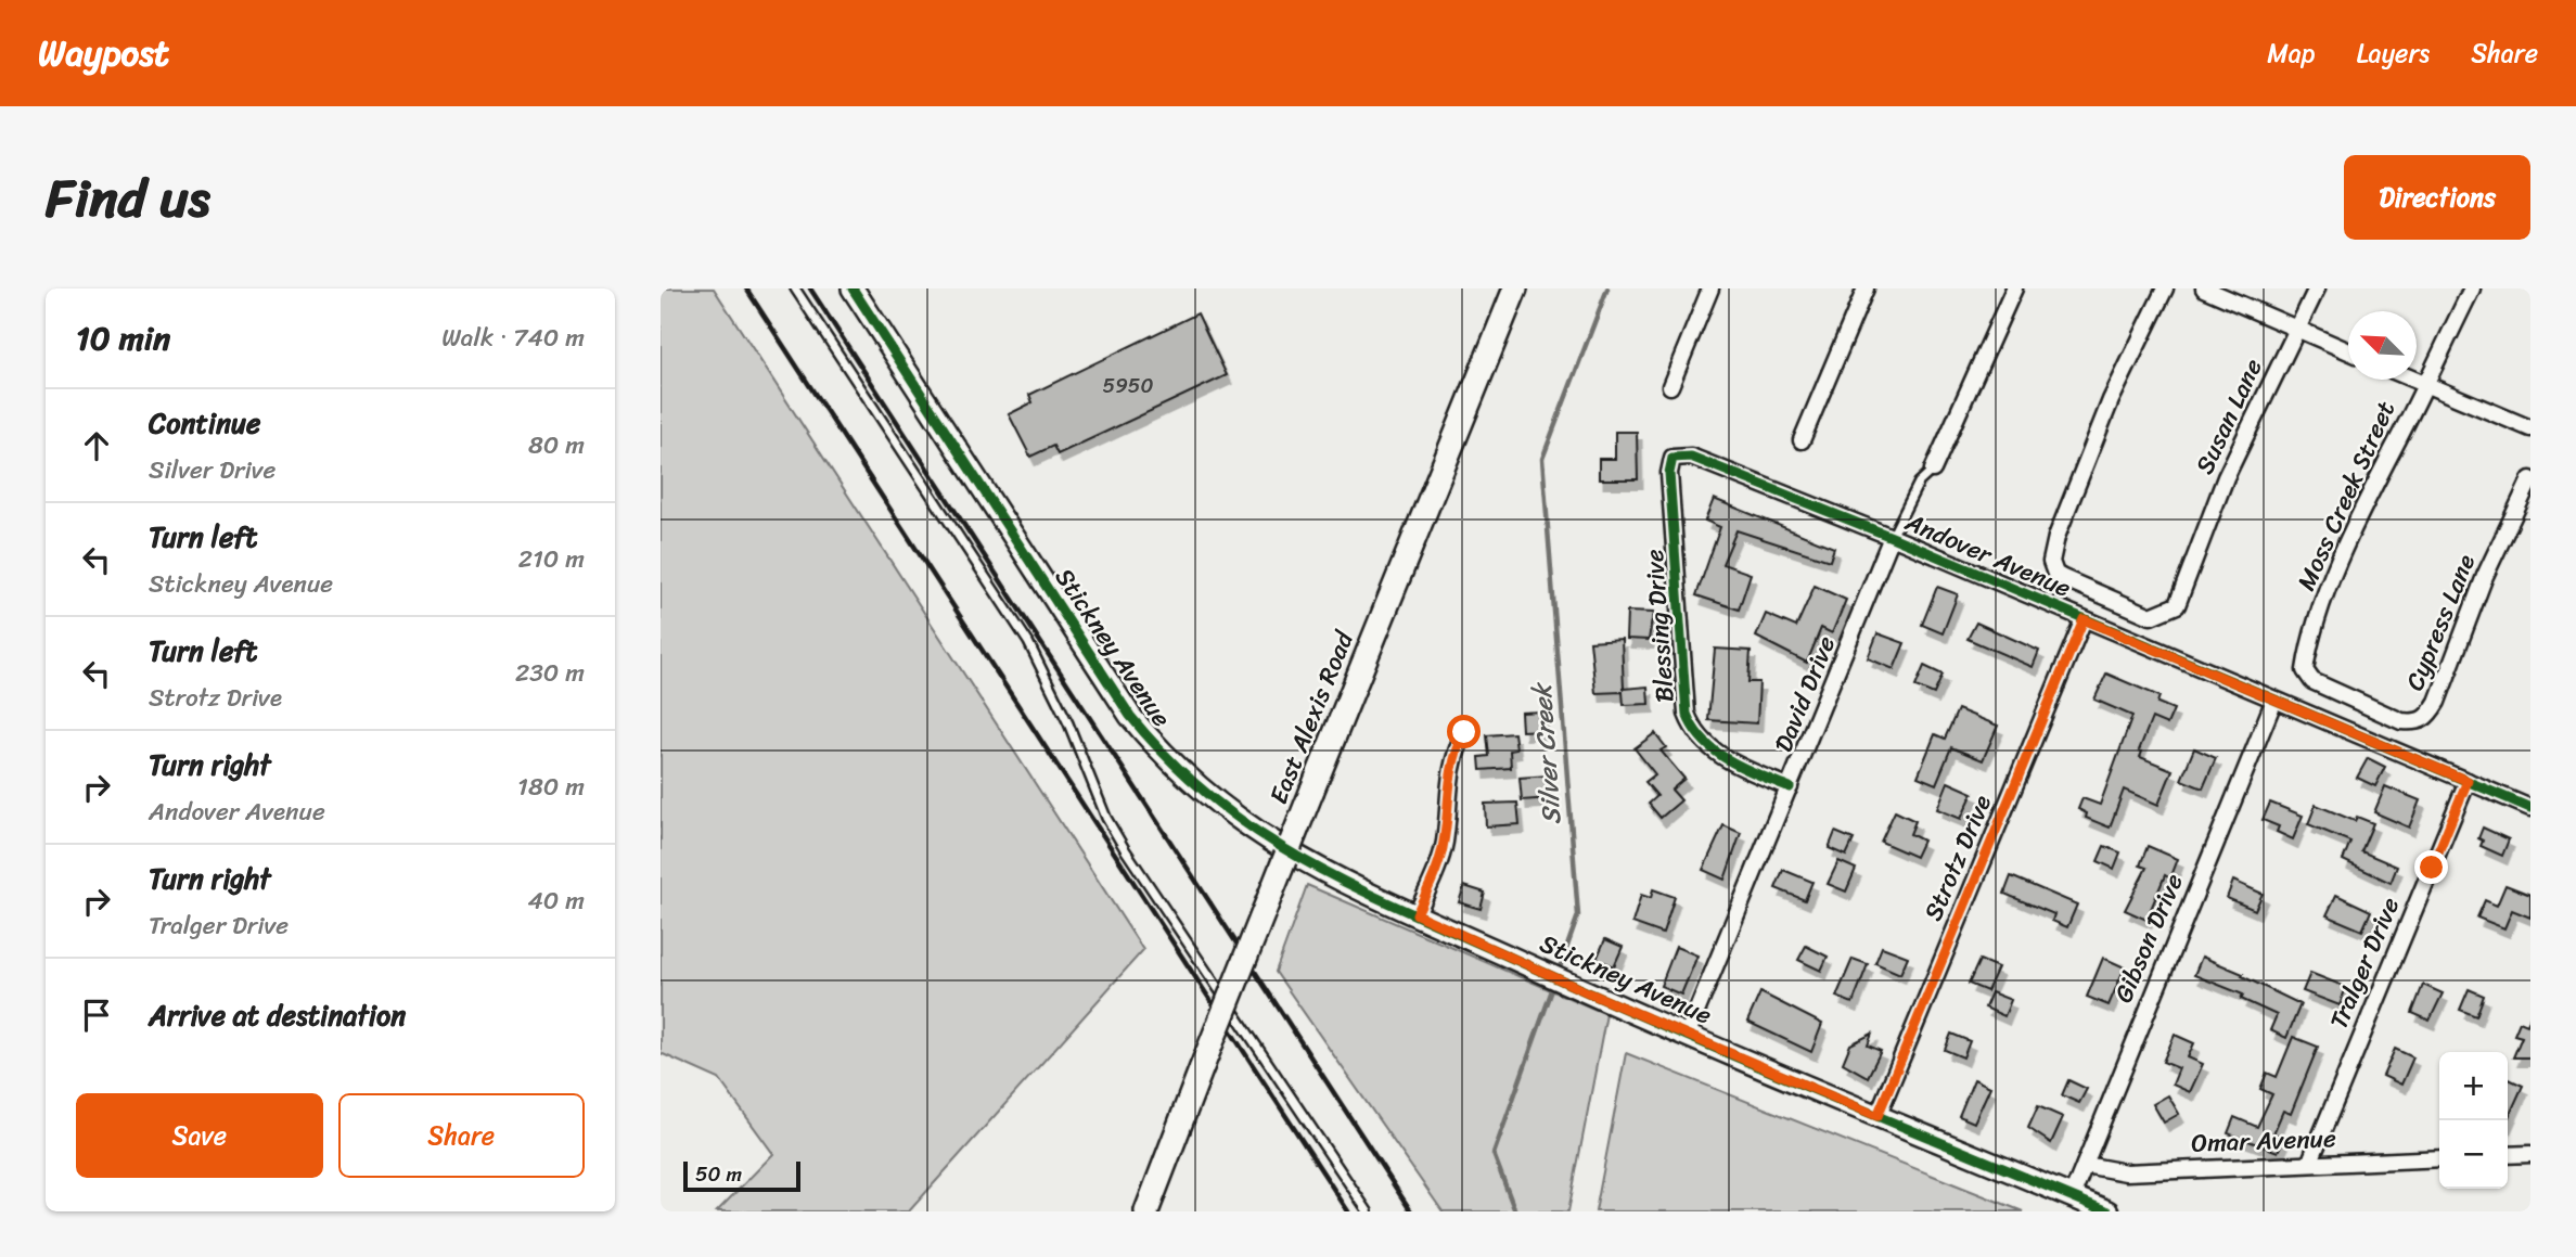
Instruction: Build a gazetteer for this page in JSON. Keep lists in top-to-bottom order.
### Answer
{
  "streets": {
    "main road": ["East Alexis Road"],
    "street": [
      "Susan Lane",
      "Moss Creek Street",
      "Andover Avenue",
      "Cypress Lane",
      "Blessing Drive",
      "Stickney Avenue",
      "David Drive",
      "Strotz Drive",
      "Gibson Drive",
      "Tralger Drive",
      "Omar Avenue"
    ]
  },
  "crossings": [
    ["Moss Creek Street", "Cypress Lane"],
    ["Andover Avenue", "Blessing Drive"],
    ["Andover Avenue", "David Drive"],
    ["Andover Avenue", "Strotz Drive"],
    ["Andover Avenue", "Gibson Drive"],
    ["Andover Avenue", "Tralger Drive"],
    ["Blessing Drive", "David Drive"],
    ["Stickney Avenue", "David Drive"],
    ["Stickney Avenue", "Strotz Drive"],
    ["Stickney Avenue", "Gibson Drive"],
    ["Gibson Drive", "Omar Avenue"],
    ["Tralger Drive", "Omar Avenue"]
  ],
  "water": ["Silver Creek"],
  "house_numbers": ["5950"],
  "scale_bar": "50 m",
  "north": "top left",
  "page": {
    "header": "Waypost",
    "nav": ["Map", "Layers", "Share"],
    "title": "Find us",
    "buttons": [
      "Directions",
      ["Save", "Share"]
    ],
    "heading": ["10 min", "Walk · 740 m"],
    "list": [
      ["Continue", "Silver Drive", "80 m"],
      ["Turn left", "Stickney Avenue", "210 m"],
      ["Turn left", "Strotz Drive", "230 m"],
      ["Turn right", "Andover Avenue", "180 m"],
      ["Turn right", "Tralger Drive", "40 m"],
      "Arrive at destination"
    ],
    "map_buttons": ["+", "−"],
    "scale": "50 m"
  }
}
